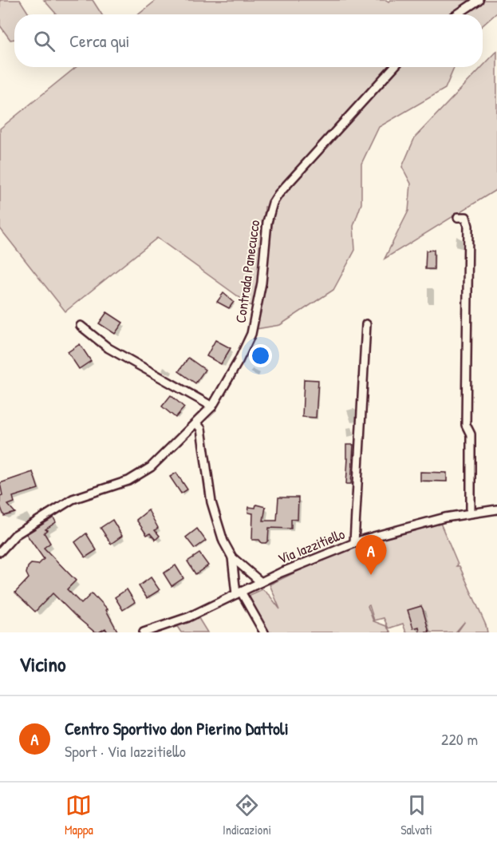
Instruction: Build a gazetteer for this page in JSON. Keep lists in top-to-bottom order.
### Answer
{
  "streets": {
    "street": ["Contrada Panecucco", "Via Iazzitiello"]
  },
  "page": {
    "search": "Cerca qui",
    "pins": "A",
    "heading": "Vicino",
    "list": [
      {
        "mark": "A",
        "name": "Centro Sportivo don Pierino Dattoli",
        "note": "Sport · Via Iazzitiello",
        "value": "220 m"
      }
    ],
    "nav": ["Mappa", "Indicazioni", "Salvati"]
  }
}
